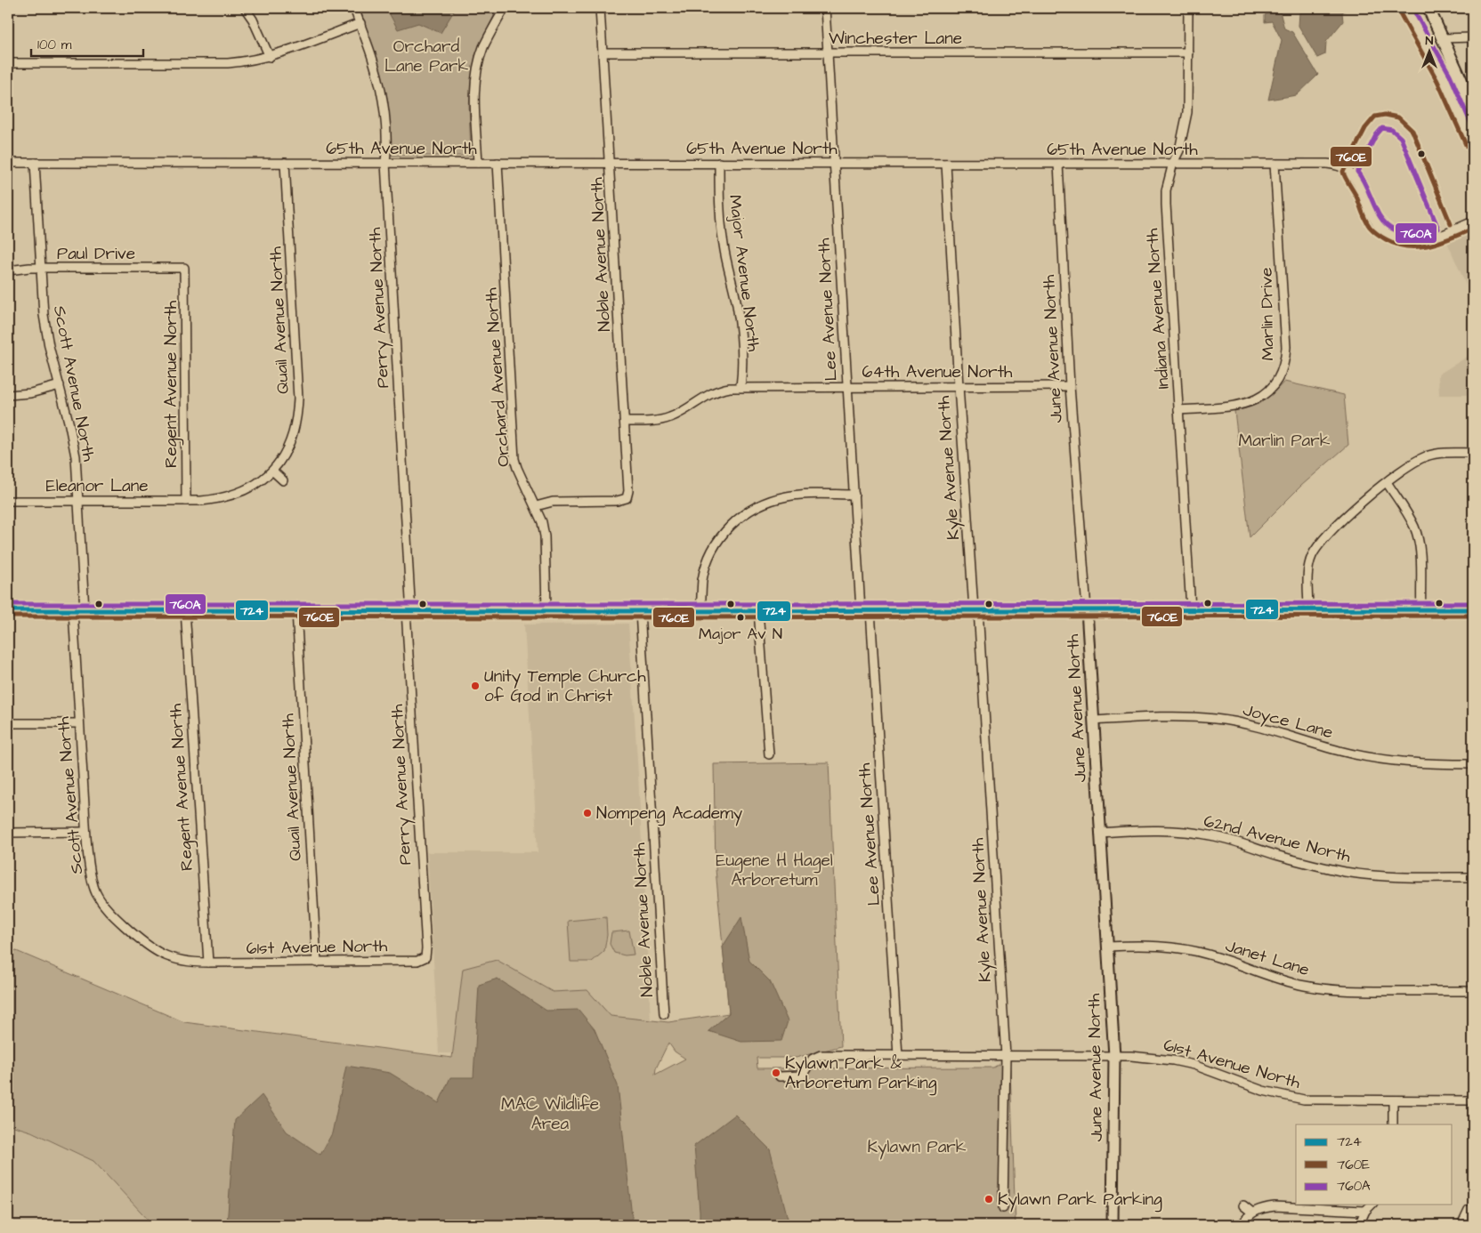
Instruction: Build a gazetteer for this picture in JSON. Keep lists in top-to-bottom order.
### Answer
{
  "streets": {
    "street": [
      "Winchester Lane",
      "65th Avenue North",
      "Paul Drive",
      "Noble Avenue North",
      "Major Avenue North",
      "Perry Avenue North",
      "Indiana Avenue North",
      "Lee Avenue North",
      "Marlin Drive",
      "Quail Avenue North",
      "June Avenue North",
      "64th Avenue North",
      "Orchard Avenue North",
      "Scott Avenue North",
      "Regent Avenue North",
      "Kyle Avenue North",
      "Eleanor Lane",
      "Joyce Lane",
      "62nd Avenue North",
      "61st Avenue North",
      "Janet Lane"
    ]
  },
  "crossings": [
    ["Winchester Lane", "Noble Avenue North"],
    ["Winchester Lane", "Indiana Avenue North"],
    ["Winchester Lane", "Lee Avenue North"],
    ["65th Avenue North", "Noble Avenue North"],
    ["65th Avenue North", "Major Avenue North"],
    ["65th Avenue North", "Perry Avenue North"],
    ["65th Avenue North", "Indiana Avenue North"],
    ["65th Avenue North", "Lee Avenue North"],
    ["65th Avenue North", "Marlin Drive"],
    ["65th Avenue North", "Quail Avenue North"],
    ["65th Avenue North", "June Avenue North"],
    ["65th Avenue North", "Orchard Avenue North"],
    ["65th Avenue North", "Scott Avenue North"],
    ["65th Avenue North", "Kyle Avenue North"],
    ["Paul Drive", "Scott Avenue North"],
    ["Paul Drive", "Regent Avenue North"],
    ["Noble Avenue North", "64th Avenue North"],
    ["Noble Avenue North", "Orchard Avenue North"],
    ["Major Avenue North", "64th Avenue North"],
    ["Perry Avenue North", "61st Avenue North"],
    ["Indiana Avenue North", "Marlin Drive"],
    ["Lee Avenue North", "64th Avenue North"],
    ["Lee Avenue North", "61st Avenue North"],
    ["Quail Avenue North", "Regent Avenue North"],
    ["Quail Avenue North", "Eleanor Lane"],
    ["Quail Avenue North", "61st Avenue North"],
    ["June Avenue North", "64th Avenue North"],
    ["June Avenue North", "Joyce Lane"],
    ["June Avenue North", "62nd Avenue North"],
    ["June Avenue North", "61st Avenue North"],
    ["June Avenue North", "Janet Lane"],
    ["64th Avenue North", "Kyle Avenue North"],
    ["Scott Avenue North", "Regent Avenue North"],
    ["Scott Avenue North", "Eleanor Lane"],
    ["Scott Avenue North", "61st Avenue North"],
    ["Regent Avenue North", "Eleanor Lane"],
    ["Regent Avenue North", "61st Avenue North"],
    ["Kyle Avenue North", "61st Avenue North"]
  ],
  "parks": [
    "Orchard Lane Park",
    "Marlin Park",
    "Eugene H Hagel Arboretum",
    "MAC Wildlife Area",
    "Kylawn Park"
  ],
  "places": [
    "Major Av N",
    "Unity Temple Church of God in Christ",
    "Nompeng Academy",
    "Kylawn Park & Arboretum Parking",
    "Kylawn Park Parking"
  ],
  "lines": ["transit line 760A", "transit line 760E", "transit line 724"],
  "legend": ["724", "760E", "760A"],
  "scale_bar": "100 m",
  "north": "top"
}
